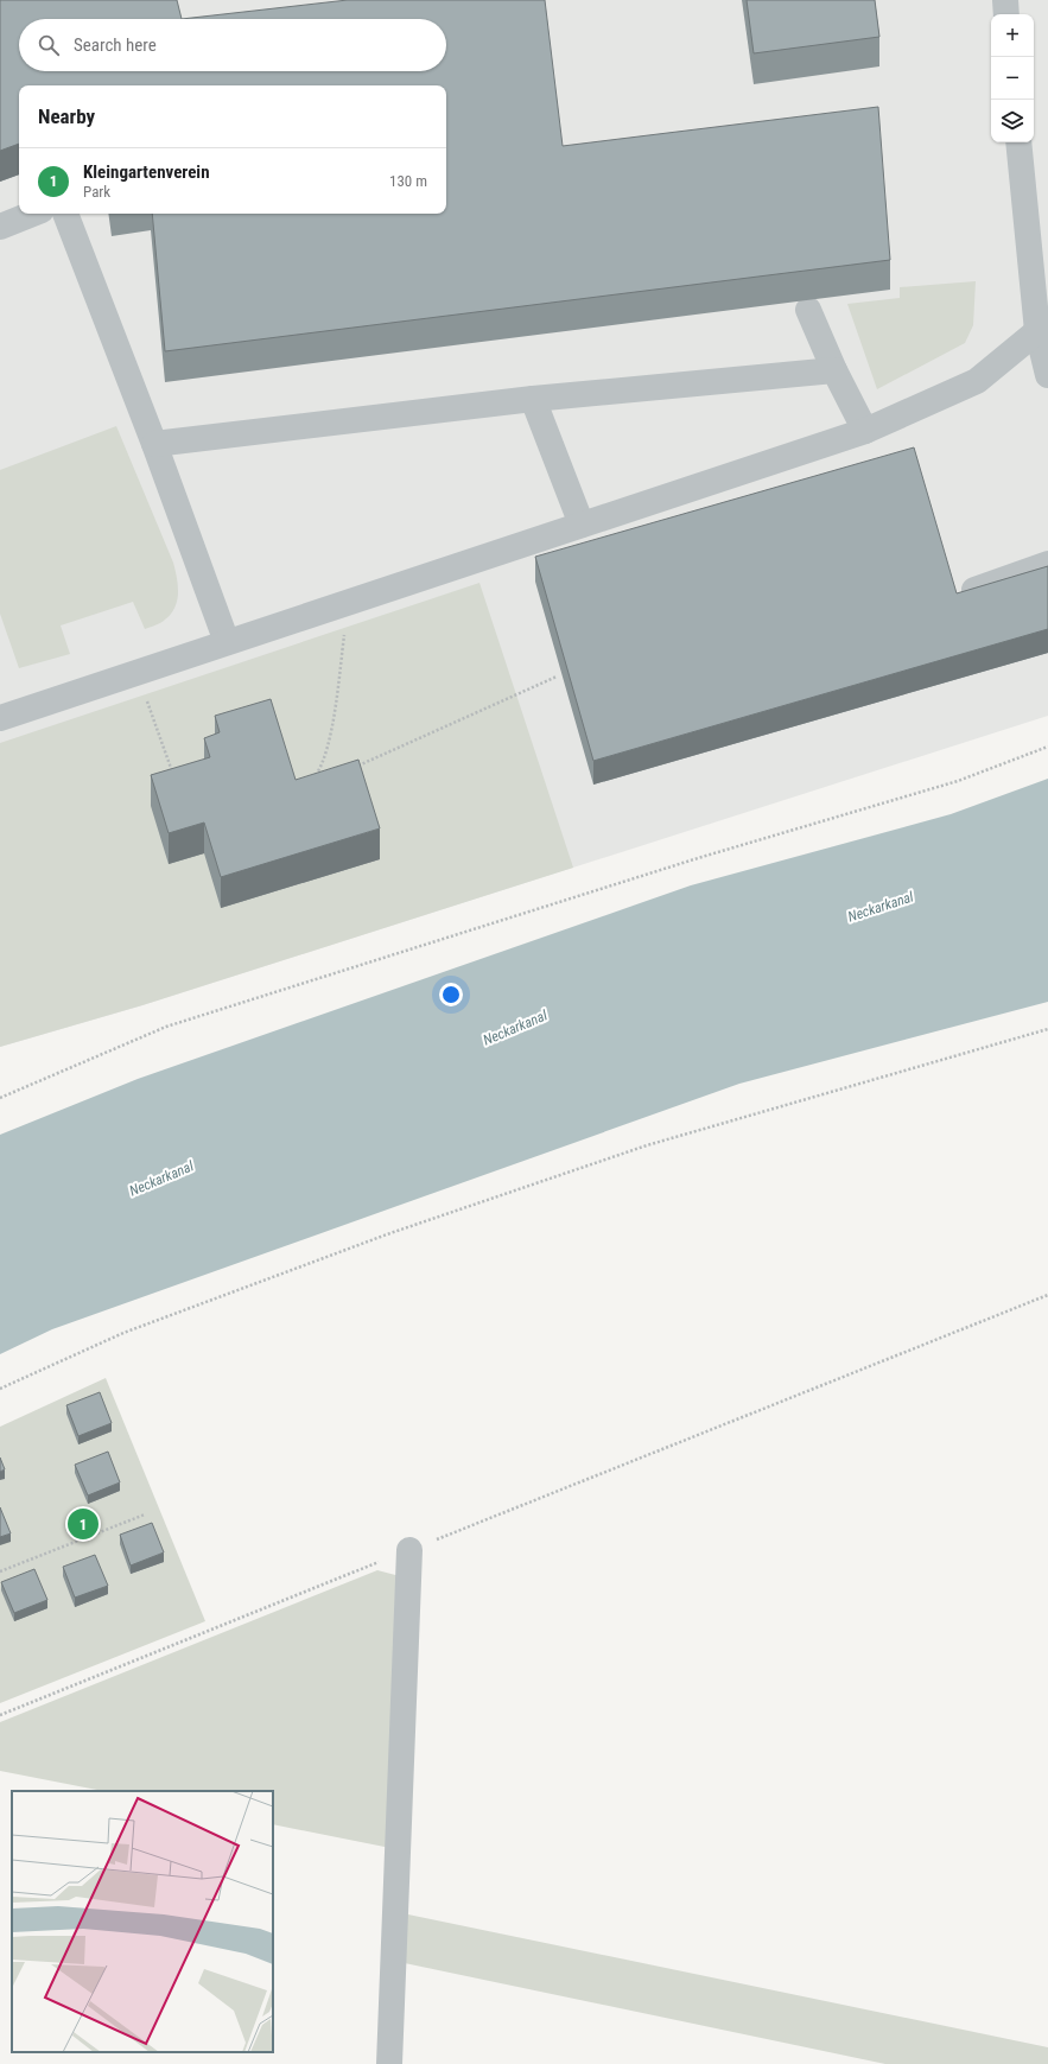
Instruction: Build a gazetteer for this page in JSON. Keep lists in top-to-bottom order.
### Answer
{
  "water": ["Neckarkanal"],
  "page": {
    "map_buttons": ["+", "−"],
    "search": "Search here",
    "heading": "Nearby",
    "list": [
      {
        "mark": "1",
        "name": "Kleingartenverein",
        "note": "Park",
        "value": "130 m"
      }
    ],
    "pins": "1"
  }
}
